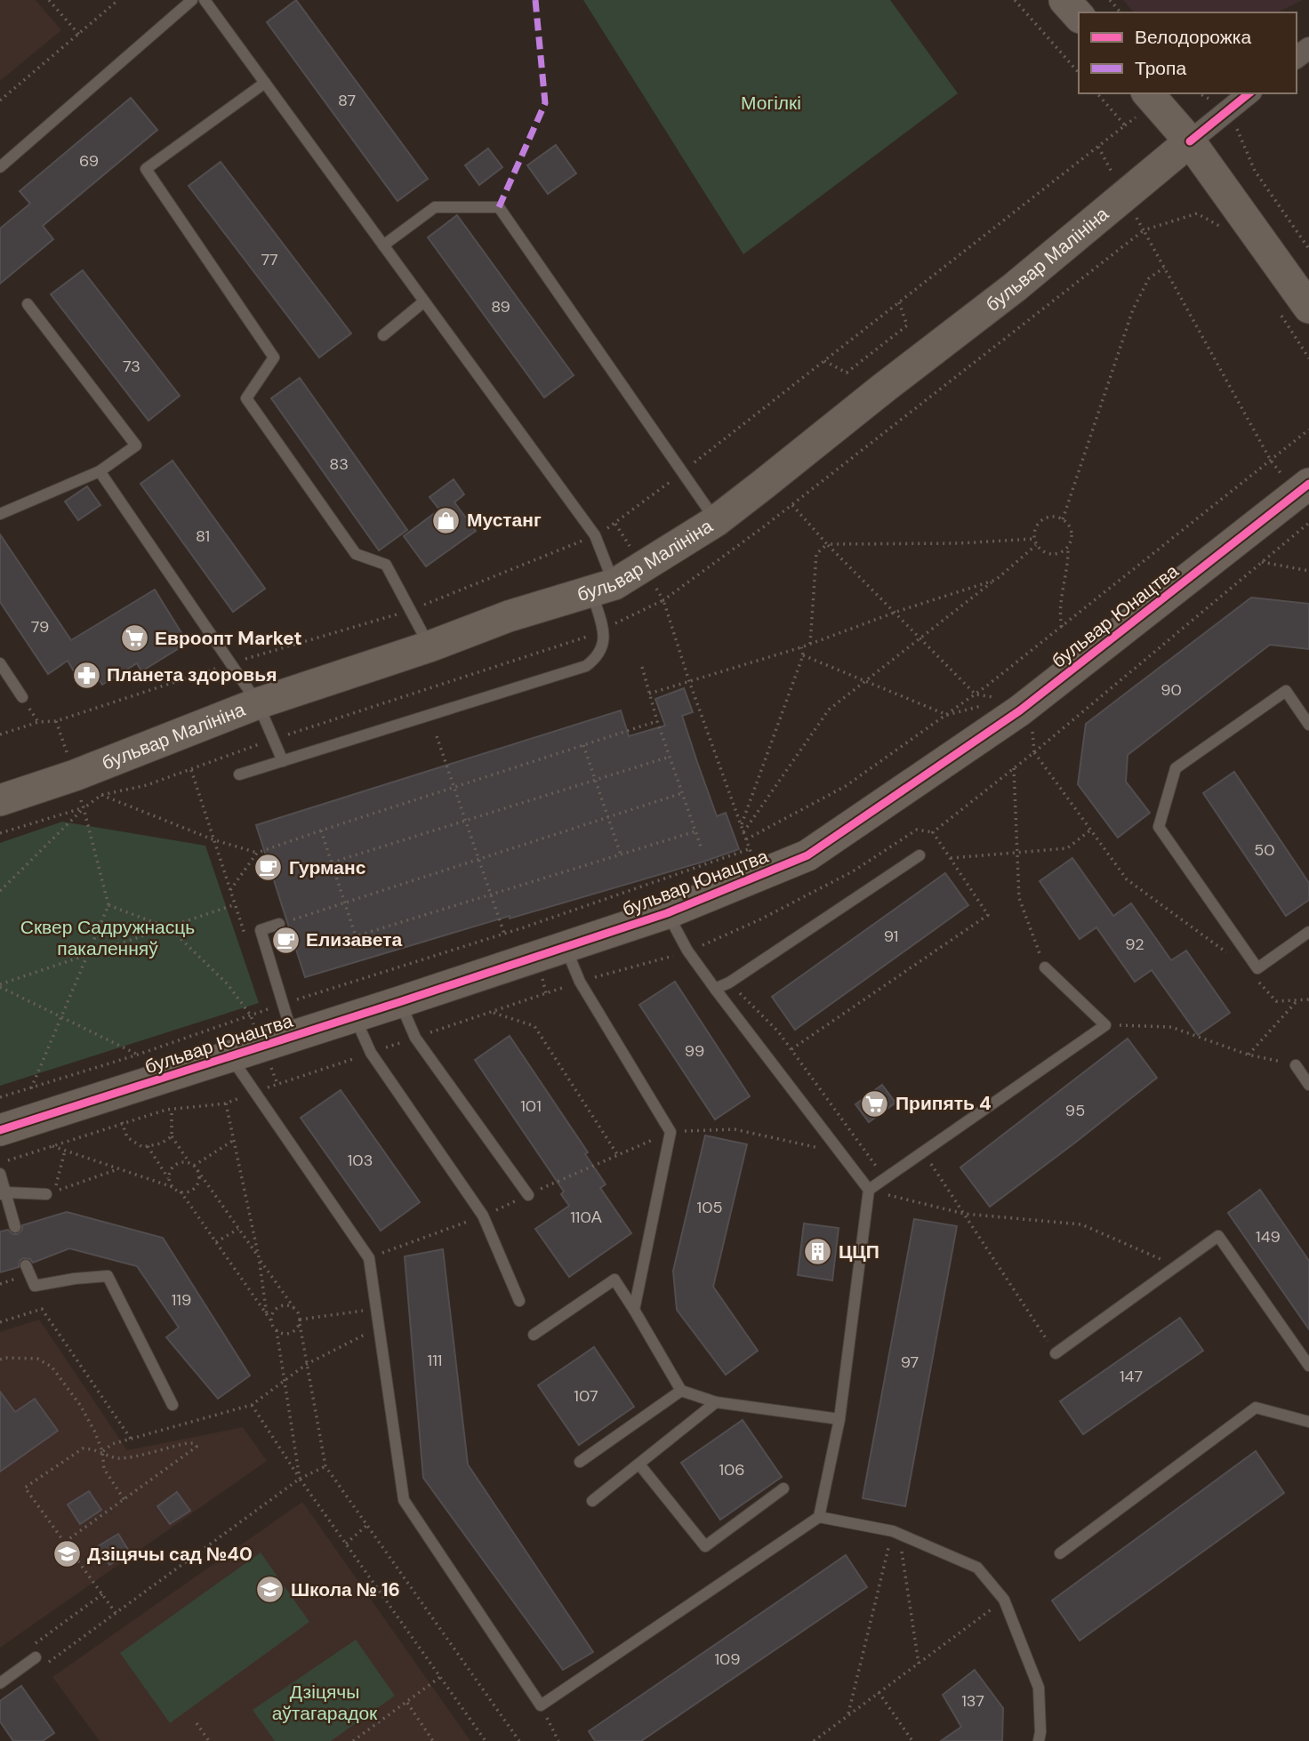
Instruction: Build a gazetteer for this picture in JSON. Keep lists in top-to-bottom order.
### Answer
{
  "streets": {
    "main road": ["бульвар Малініна", "бульвар Юнацтва"]
  },
  "parks": ["Могілкі", "Сквер Садружнасць пакаленняў", "Дзіцячы аўтагарадок"],
  "places": {
    "shop": ["Мустанг"],
    "supermarket": ["Евроопт Market", "Припять 4"],
    "pharmacy": ["Планета здоровья"],
    "cafe": ["Гурманс", "Елизавета"],
    "building": ["ЦЦП"],
    "school or university": ["Дзіцячы сад №40", "Школа № 16"]
  },
  "house_numbers": [
    "87",
    "69",
    "77",
    "89",
    "73",
    "83",
    "81",
    "79",
    "90",
    "50",
    "91",
    "92",
    "99",
    "101",
    "95",
    "103",
    "105",
    "110А",
    "149",
    "119",
    "111",
    "97",
    "147",
    "107",
    "106",
    "109",
    "137"
  ],
  "legend": ["Велодорожка", "Тропа"]
}
